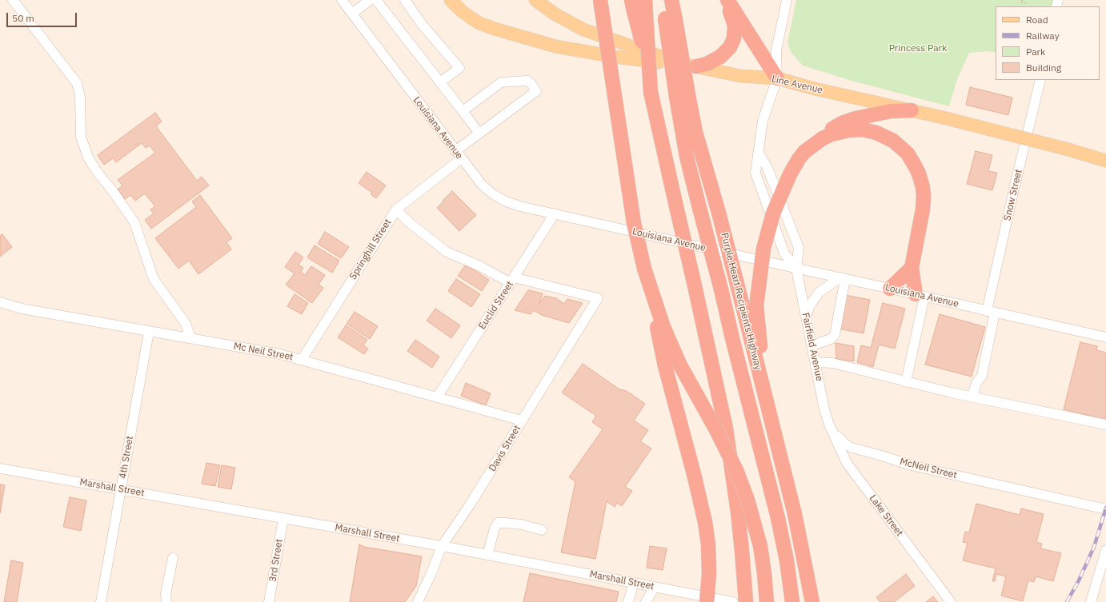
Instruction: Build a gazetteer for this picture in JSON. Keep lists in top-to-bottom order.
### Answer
{
  "streets": {
    "highway": ["Purple Heart Recipients Highway"],
    "main road": ["Line Avenue"],
    "street": [
      "Louisiana Avenue",
      "Snow Street",
      "Springhill Street",
      "Euclid Street",
      "Fairfield Avenue",
      "Mc Neil Street",
      "Davis Street",
      "4th Street",
      "McNeil Street",
      "Marshall Street",
      "Lake Street",
      "3rd Street"
    ]
  },
  "crossings": [
    ["Line Avenue", "Fairfield Avenue"],
    ["Louisiana Avenue", "Snow Street"],
    ["Louisiana Avenue", "Springhill Street"],
    ["Louisiana Avenue", "Euclid Street"],
    ["Louisiana Avenue", "Fairfield Avenue"],
    ["Springhill Street", "Mc Neil Street"],
    ["Euclid Street", "Mc Neil Street"],
    ["Euclid Street", "Davis Street"],
    ["Fairfield Avenue", "McNeil Street"],
    ["Fairfield Avenue", "Lake Street"],
    ["Mc Neil Street", "Davis Street"],
    ["Mc Neil Street", "4th Street"],
    ["Davis Street", "Marshall Street"],
    ["4th Street", "Marshall Street"],
    ["McNeil Street", "Lake Street"],
    ["Marshall Street", "3rd Street"]
  ],
  "parks": ["Princess Park"],
  "legend": [
    "Road",
    "Railway",
    "Park",
    "Building"
  ],
  "scale_bar": "50 m"
}
